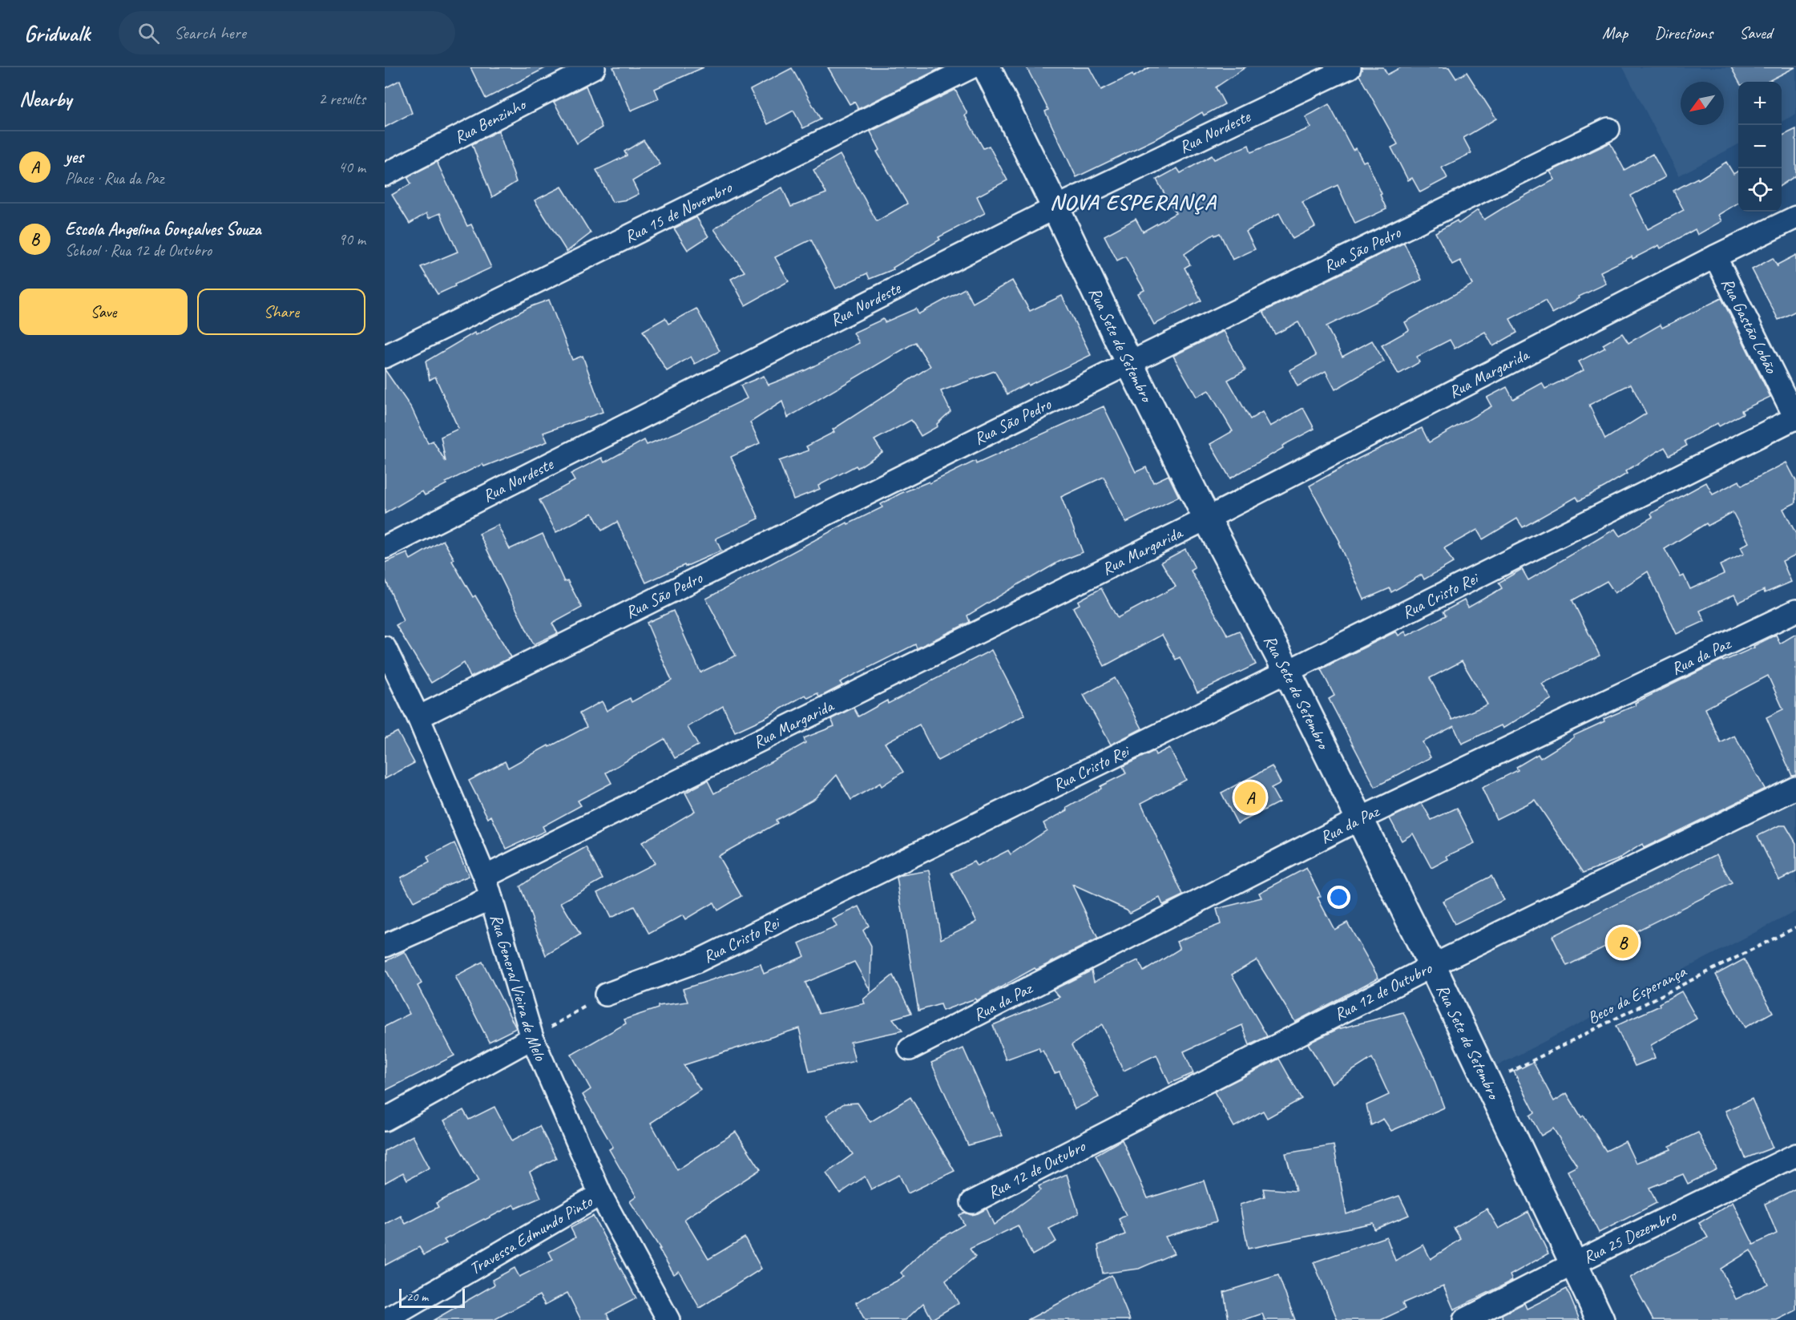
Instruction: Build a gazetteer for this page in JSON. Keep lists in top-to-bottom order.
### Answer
{
  "streets": {
    "street": [
      "Rua Benzinho",
      "Rua Nordeste",
      "Rua 15 de Novembro",
      "Rua São Pedro",
      "Rua Gastão Lobão",
      "Rua Sete de Setembro",
      "Rua Margarida",
      "Rua Cristo Rei",
      "Rua da Paz",
      "Rua General Vieira de Melo",
      "Rua 12 de Outubro",
      "Travessa Edmundo Pinto",
      "Rua 25 Dezembro"
    ],
    "path": ["Beco da Esperança"]
  },
  "crossings": [
    ["Rua Nordeste", "Rua Sete de Setembro"],
    ["Rua São Pedro", "Rua Sete de Setembro"],
    ["Rua São Pedro", "Rua General Vieira de Melo"],
    ["Rua Gastão Lobão", "Rua Margarida"],
    ["Rua Gastão Lobão", "Rua Cristo Rei"],
    ["Rua Sete de Setembro", "Rua Margarida"],
    ["Rua Sete de Setembro", "Rua Cristo Rei"],
    ["Rua Sete de Setembro", "Rua da Paz"],
    ["Rua Sete de Setembro", "Rua 12 de Outubro"],
    ["Rua Sete de Setembro", "Beco da Esperança"],
    ["Rua Sete de Setembro", "Rua 25 Dezembro"],
    ["Rua Margarida", "Rua General Vieira de Melo"],
    ["Rua General Vieira de Melo", "Travessa Edmundo Pinto"]
  ],
  "districts": ["NOVA ESPERANÇA"],
  "scale_bar": "20 m",
  "north": "bottom left",
  "page": {
    "header": "Gridwalk",
    "search": "Search here",
    "nav": ["Map", "Directions", "Saved"],
    "heading": ["Nearby", "2 results"],
    "map_buttons": ["+", "−"],
    "list": [
      {
        "mark": "A",
        "name": "yes",
        "note": "Place · Rua da Paz",
        "value": "40 m"
      },
      {
        "mark": "B",
        "name": "Escola Angelina Gonçalves Souza",
        "note": "School · Rua 12 de Outubro",
        "value": "90 m"
      }
    ],
    "buttons": ["Save", "Share"],
    "pins": ["A", "B"],
    "scale": "20 m"
  }
}
